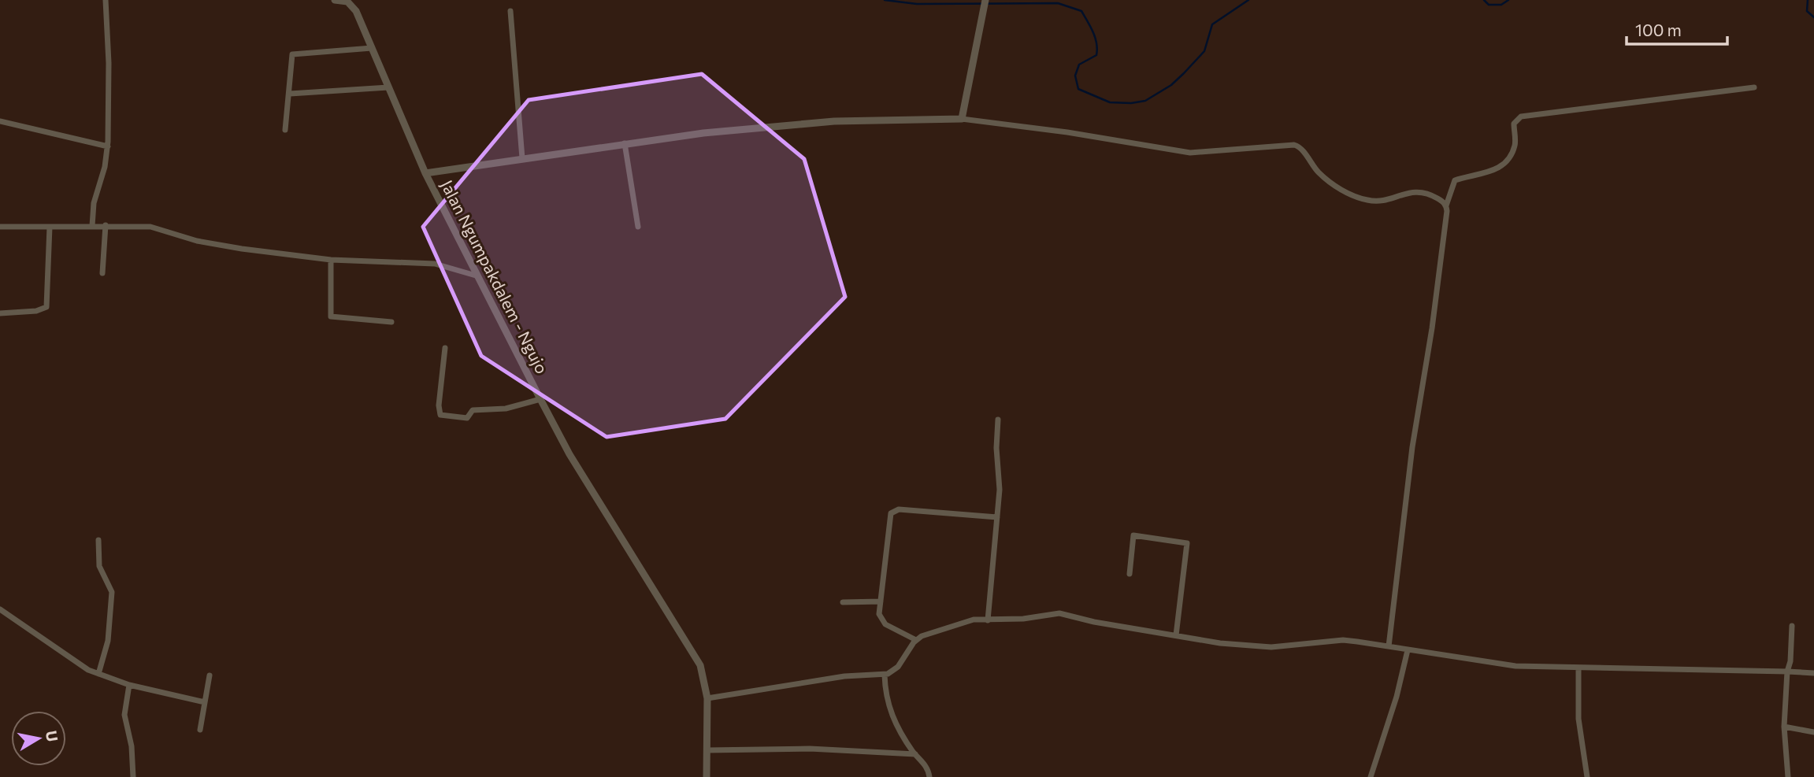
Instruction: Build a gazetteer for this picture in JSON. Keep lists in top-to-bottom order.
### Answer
{
  "streets": {
    "street": ["Jalan Ngumpakdalem - Ngujo"]
  },
  "scale_bar": "100 m",
  "north": "right"
}
